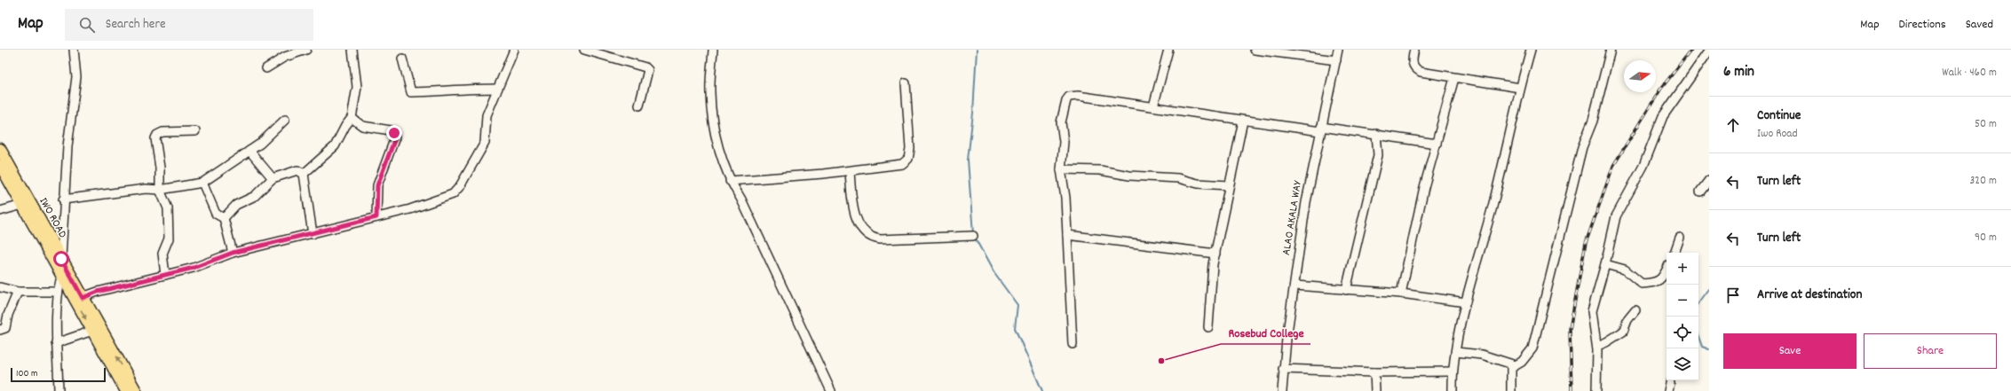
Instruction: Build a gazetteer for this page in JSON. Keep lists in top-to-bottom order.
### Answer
{
  "streets": {
    "main road": ["IWO ROAD"],
    "street": ["ALAO AKALA WAY"]
  },
  "places": ["Rosebud College"],
  "scale_bar": "100 m",
  "north": "right",
  "page": {
    "header": "Map",
    "search": "Search here",
    "nav": ["Map", "Directions", "Saved"],
    "heading": ["6 min", "Walk · 460 m"],
    "list": [
      ["Continue", "Iwo Road", "50 m"],
      ["Turn left", "320 m"],
      ["Turn left", "90 m"],
      "Arrive at destination"
    ],
    "map_buttons": ["+", "−"],
    "buttons": ["Save", "Share"],
    "scale": "100 m"
  }
}
